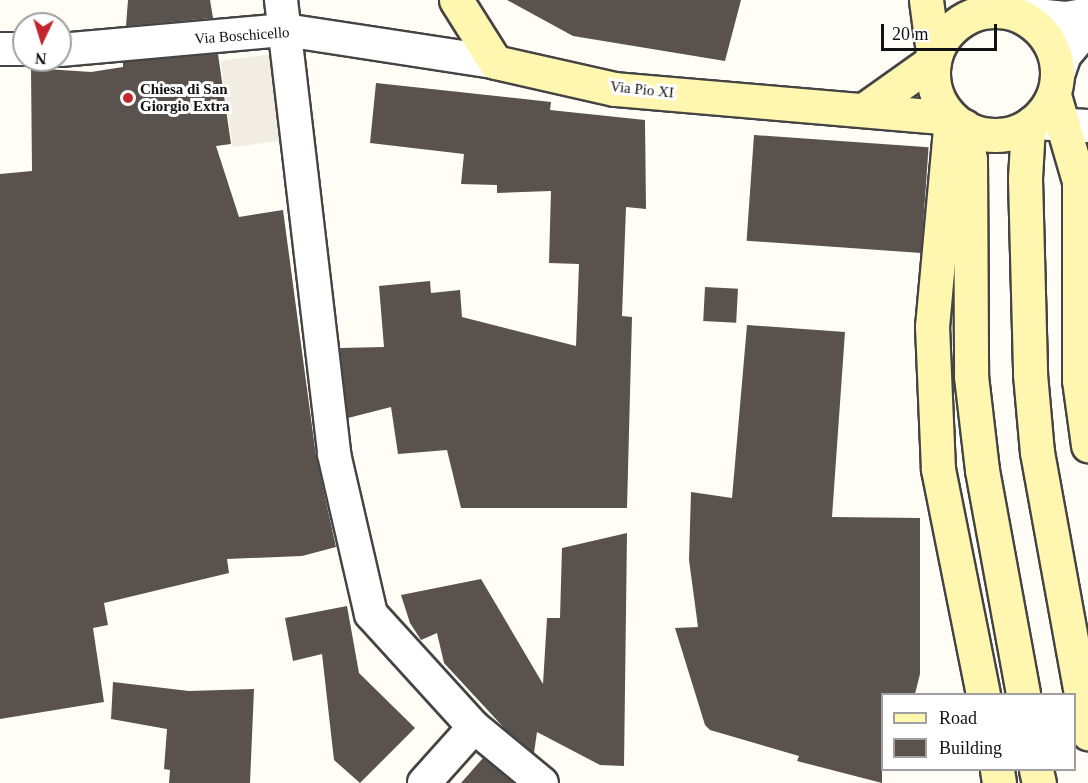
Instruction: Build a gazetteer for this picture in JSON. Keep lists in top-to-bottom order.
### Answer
{
  "streets": {
    "street": ["Via Boschicello", "Via Pio XI"]
  },
  "crossings": [
    ["Via Boschicello", "Via Pio XI"]
  ],
  "places": ["Chiesa di San Giorgio Extra"],
  "legend": ["Road", "Building"],
  "scale_bar": "20 m",
  "north": "bottom"
}
